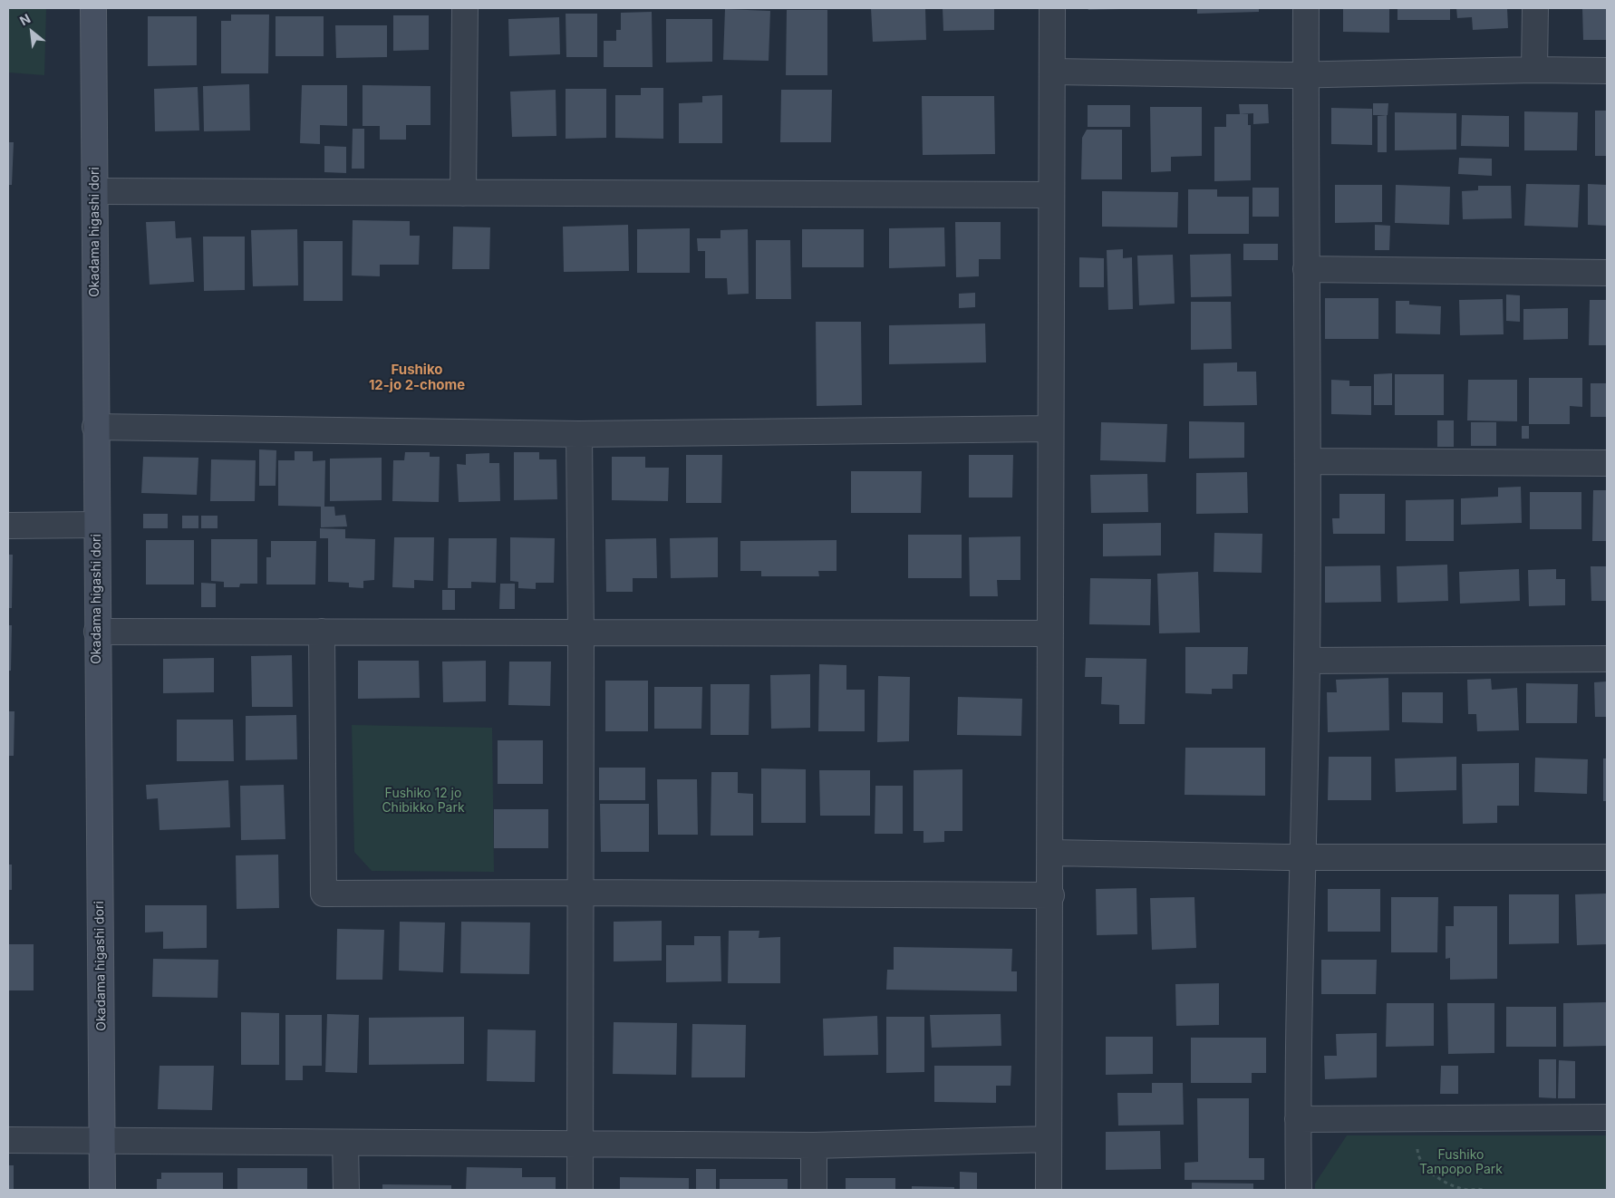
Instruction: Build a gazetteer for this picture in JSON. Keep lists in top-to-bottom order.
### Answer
{
  "streets": {
    "street": ["Okadama higashi dori"]
  },
  "districts": ["Fushiko 12-jo 2-chome"],
  "parks": ["Fushiko 12 jo Chibikko Park", "Fushiko Tanpopo Park"],
  "north": "top left"
}
